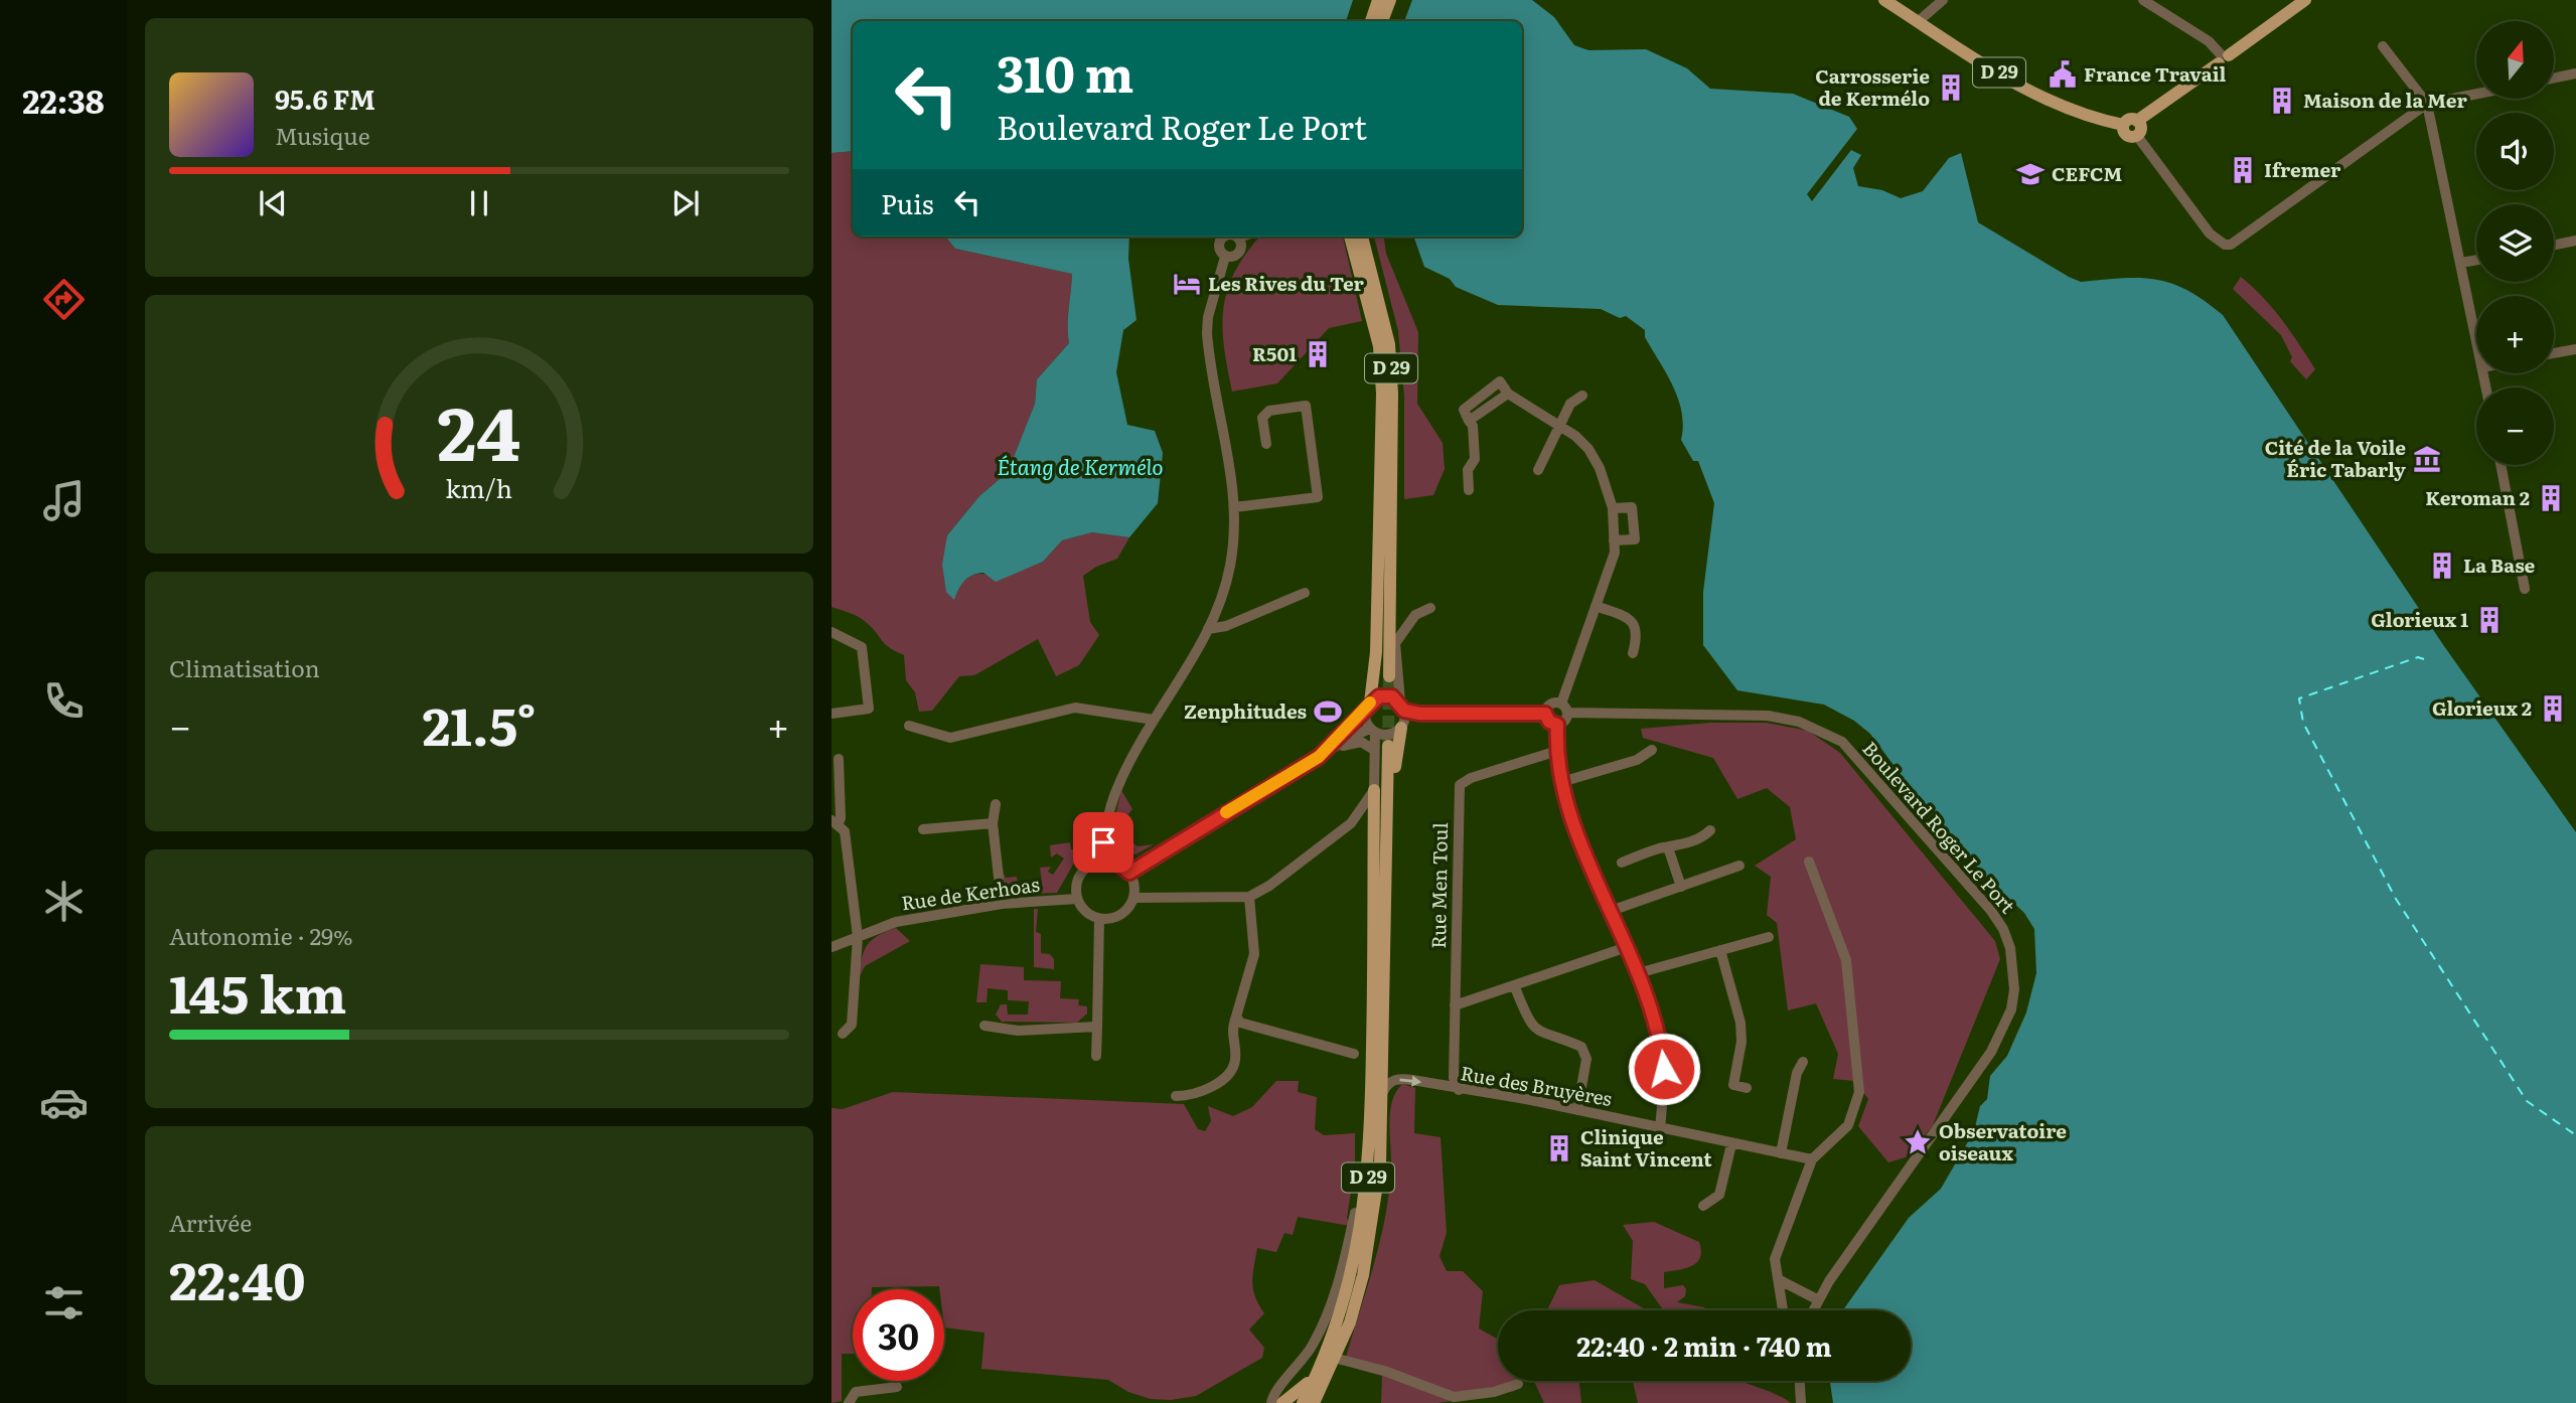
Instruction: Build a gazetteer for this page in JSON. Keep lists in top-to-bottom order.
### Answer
{
  "streets": {
    "main road": ["D 29"],
    "street": [
      "Boulevard Roger Le Port",
      "Rue Men Toul",
      "Rue de Kerhoas",
      "Rue des Bruyères"
    ]
  },
  "crossings": [
    ["D 29", "Rue des Bruyères"],
    ["Rue Men Toul", "Rue des Bruyères"]
  ],
  "water": ["Étang de Kermélo"],
  "places": {
    "public building": ["France Travail"],
    "building": [
      "Carrosserie de Kermélo",
      "Maison de la Mer",
      "Ifremer",
      "R501",
      "Keroman 2",
      "La Base",
      "Glorieux 1",
      "Glorieux 2",
      "Clinique Saint Vincent"
    ],
    "school or university": ["CEFCM"],
    "hotel": ["Les Rives du Ter"],
    "museum": ["Cité de la Voile Éric Tabarly"],
    "sports": ["Zenphitudes"],
    "place": ["Observatoire oiseaux"]
  },
  "north": "top",
  "page": {
    "tabs": "22:38",
    "map_buttons": ["+", "−"],
    "turn": ["310 m", "Boulevard Roger Le Port"],
    "song": ["95.6 FM", "Musique"],
    "then": "Puis",
    "tile": [
      "Climatisation",
      ["Autonomie · 29%", "145 km"],
      ["Arrivée", "22:40"]
    ],
    "heat": ["−", "21.5°", "+"],
    "limit": "30",
    "trip": "22:40 · 2 min · 740 m",
    "gauge": ["24", "km/h"]
  }
}
